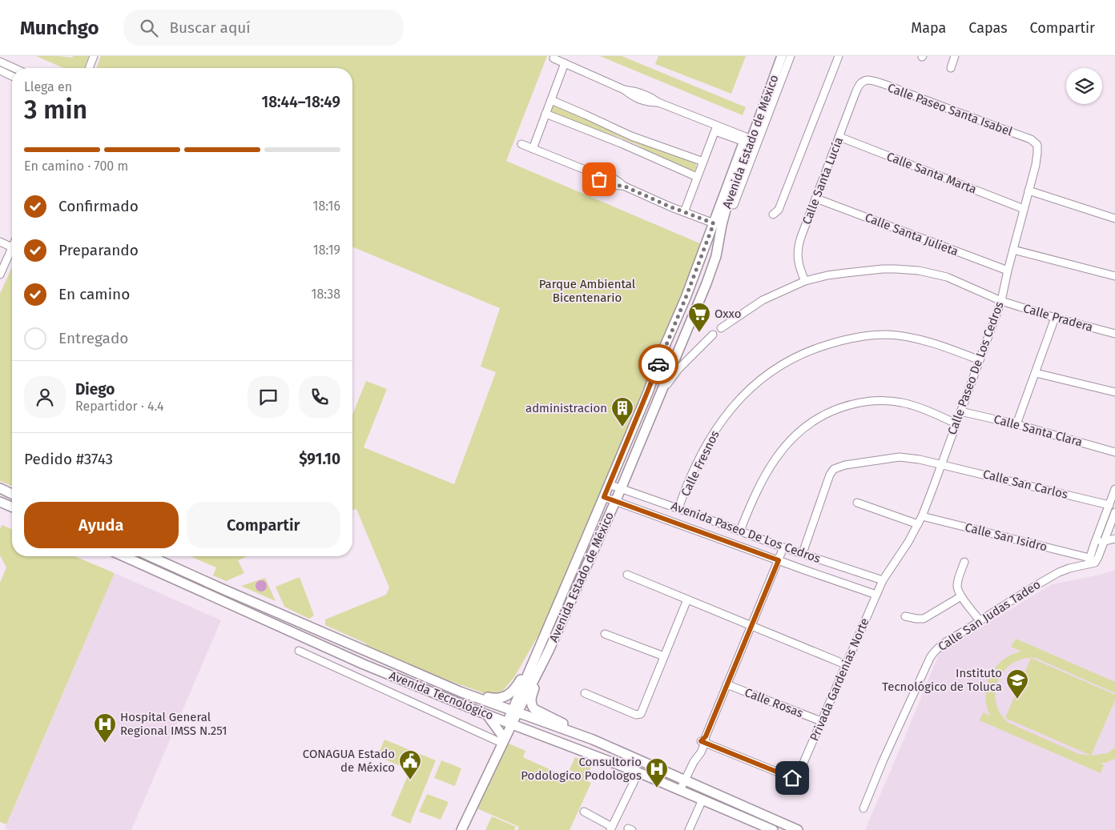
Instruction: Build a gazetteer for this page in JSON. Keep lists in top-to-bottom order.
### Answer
{
  "streets": {
    "main road": ["Avenida Estado de México", "Avenida Tecnológico"],
    "street": [
      "Calle Paseo Santa Isabel",
      "Calle Santa Marta",
      "Calle Santa Lucía",
      "Calle Santa Julieta",
      "Calle Pradera",
      "Calle Paseo De Los Cedros",
      "Calle Santa Clara",
      "Calle Fresnos",
      "Calle San Carlos",
      "Avenida Paseo De Los Cedros",
      "Calle San Isidro",
      "Calle San Judas Tadeo",
      "Privada Gardenias Norte",
      "Calle Rosas"
    ]
  },
  "crossings": [
    ["Calle Paseo Santa Isabel", "Calle Santa Lucía"],
    ["Calle Paseo Santa Isabel", "Calle Paseo De Los Cedros"],
    ["Avenida Estado de México", "Avenida Paseo De Los Cedros"],
    ["Avenida Estado de México", "Avenida Tecnológico"],
    ["Calle Santa Marta", "Calle Santa Lucía"],
    ["Calle Santa Marta", "Calle Paseo De Los Cedros"],
    ["Calle Santa Lucía", "Calle Santa Julieta"],
    ["Calle Santa Lucía", "Calle Pradera"],
    ["Calle Santa Julieta", "Calle Paseo De Los Cedros"],
    ["Calle Pradera", "Calle Paseo De Los Cedros"],
    ["Calle Paseo De Los Cedros", "Calle Santa Clara"],
    ["Calle Paseo De Los Cedros", "Calle Fresnos"],
    ["Calle Paseo De Los Cedros", "Calle San Carlos"],
    ["Calle Paseo De Los Cedros", "Avenida Paseo De Los Cedros"],
    ["Calle Paseo De Los Cedros", "Calle San Isidro"],
    ["Calle Paseo De Los Cedros", "Privada Gardenias Norte"],
    ["Calle Fresnos", "Avenida Paseo De Los Cedros"],
    ["Calle San Carlos", "Avenida Paseo De Los Cedros"],
    ["Avenida Paseo De Los Cedros", "Privada Gardenias Norte"],
    ["Calle San Isidro", "Calle San Judas Tadeo"],
    ["Privada Gardenias Norte", "Calle Rosas"]
  ],
  "parks": ["Parque Ambiental Bicentenario"],
  "places": {
    "supermarket": ["Oxxo"],
    "building": ["administracion"],
    "school or university": ["Instituto Tecnológico de Toluca"],
    "hospital": ["Hospital General Regional IMSS N.251", "Consultorio Podologico Podologos"],
    "public building": ["CONAGUA Estado de México"]
  },
  "page": {
    "header": "Munchgo",
    "search": "Buscar aquí",
    "nav": ["Mapa", "Capas", "Compartir"],
    "heading": ["3 min", "Llega en", "18:44–18:49"],
    "panel": [
      "Diego",
      "Repartidor · 4.4",
      "Pedido #3743",
      "$91.10"
    ],
    "bar": "En camino · 700 m",
    "list": [
      ["Confirmado", "18:16"],
      ["Preparando", "18:19"],
      ["En camino", "18:38"],
      "Entregado"
    ],
    "buttons": ["Ayuda", "Compartir"]
  }
}
